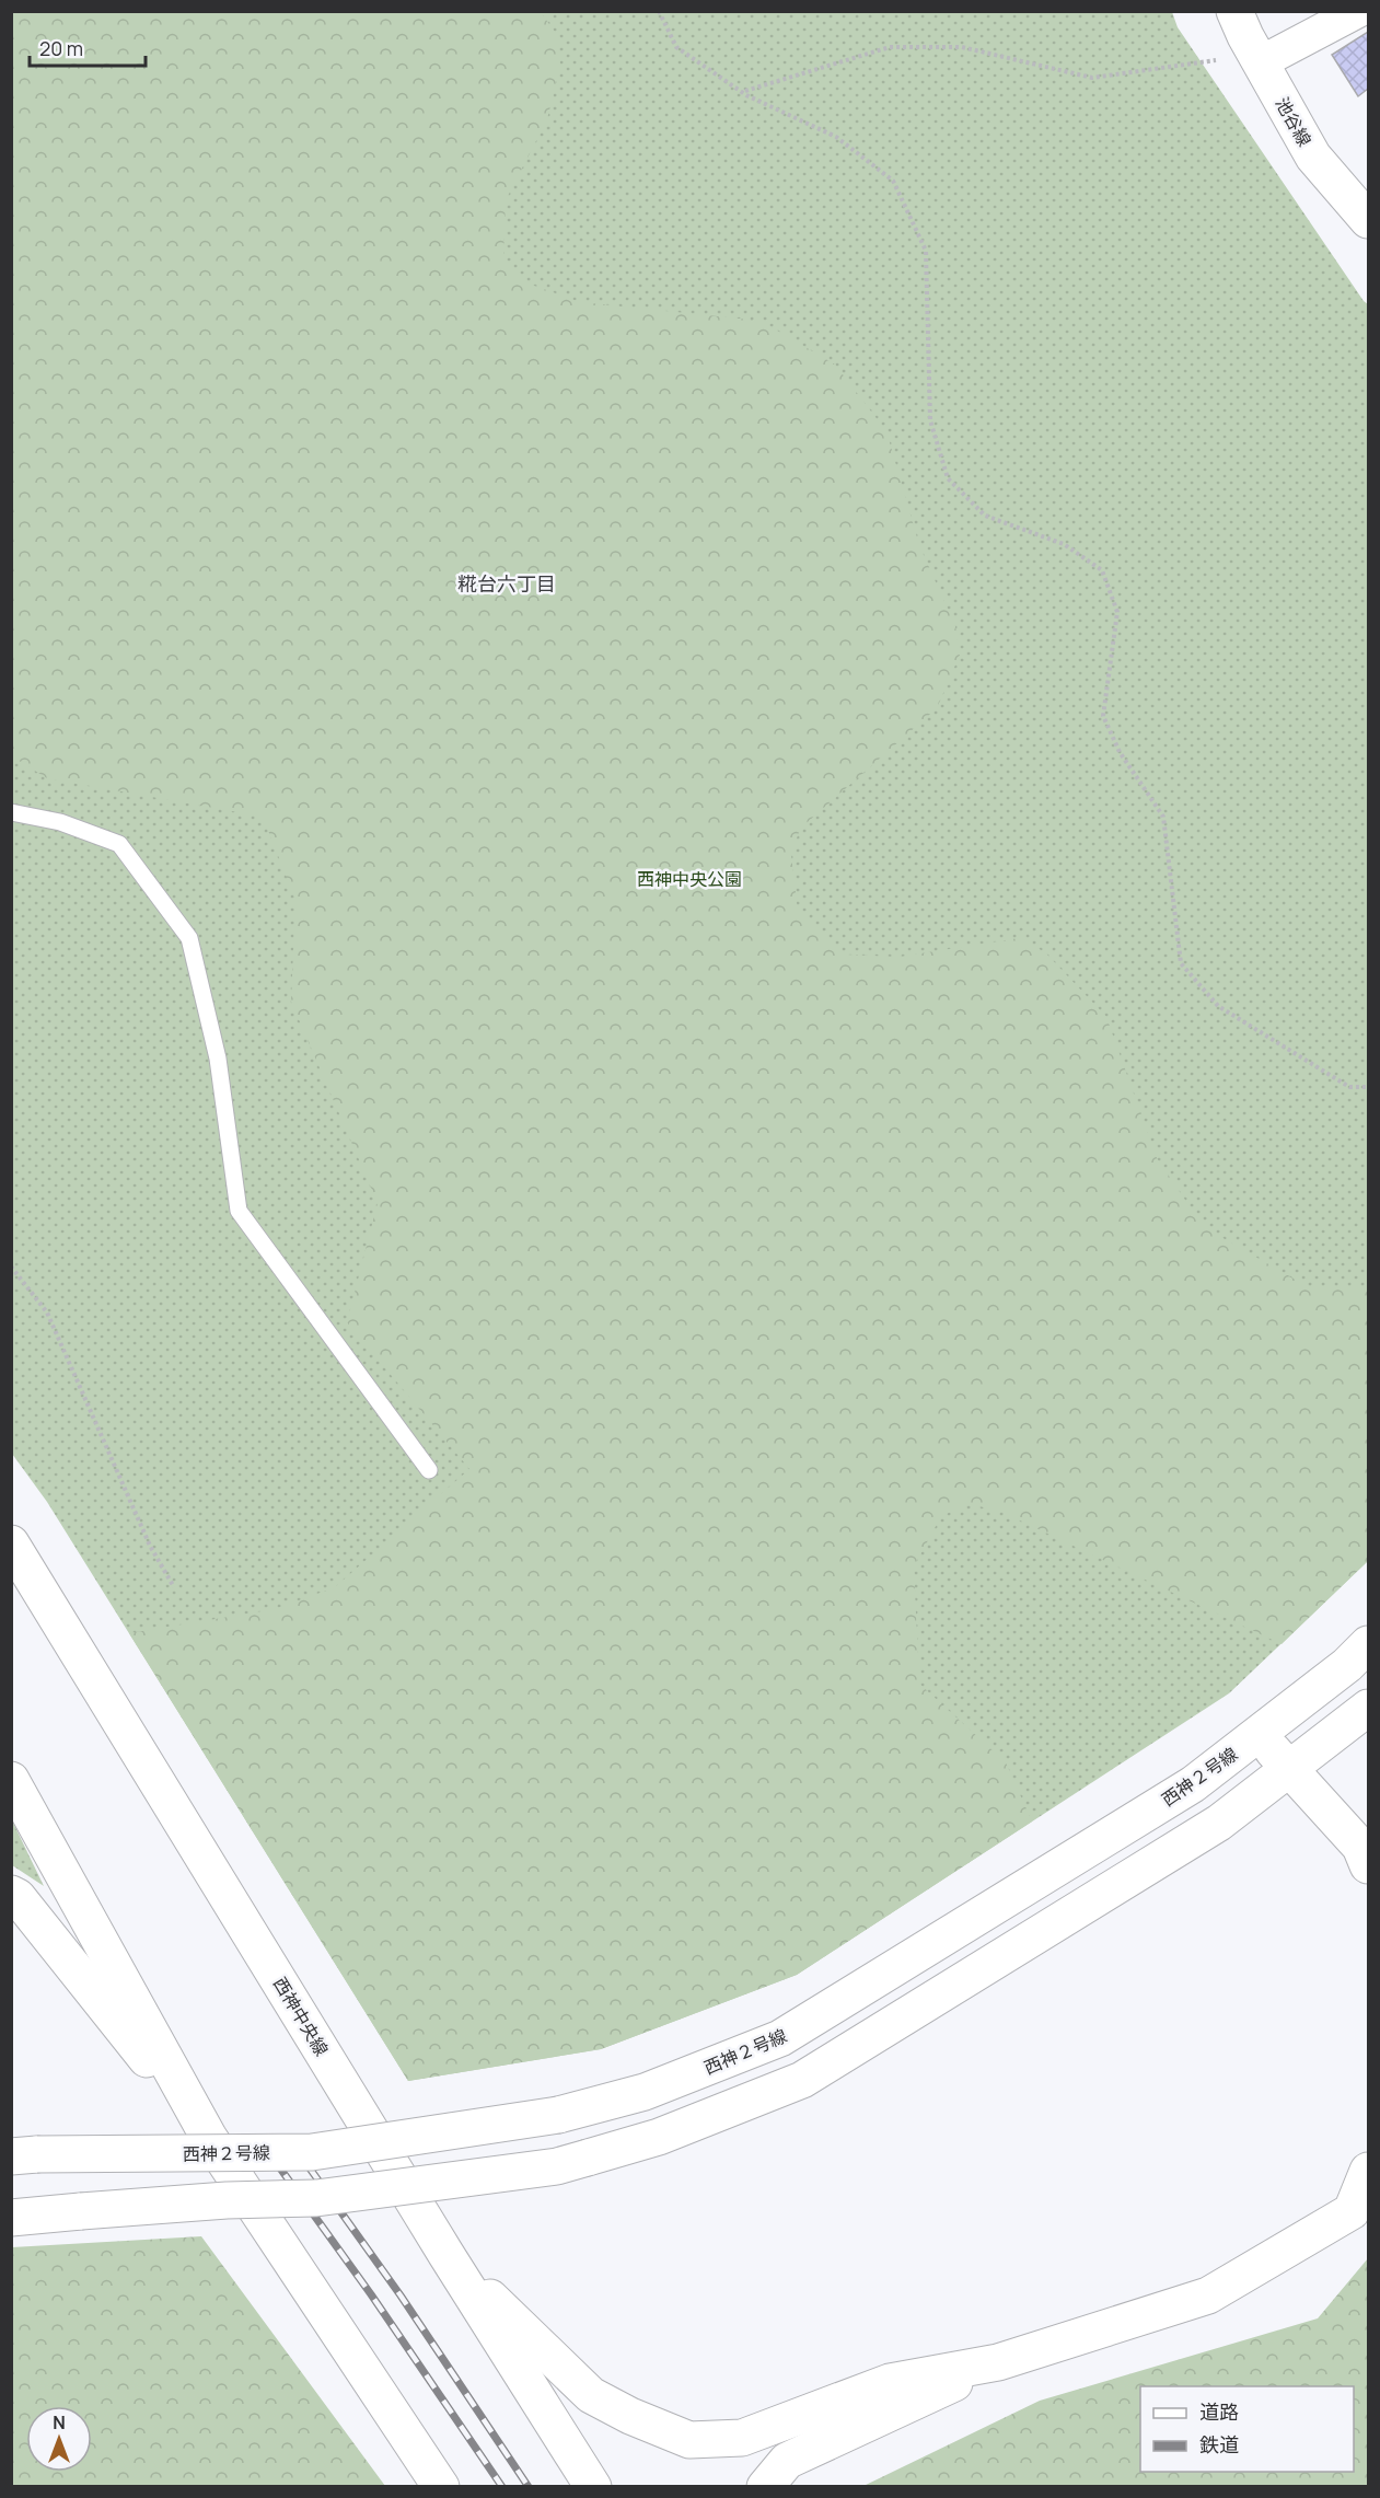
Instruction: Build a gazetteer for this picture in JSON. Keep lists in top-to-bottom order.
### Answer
{
  "streets": {
    "street": ["池谷線", "西神２号線", "西神中央線"]
  },
  "districts": ["糀台六丁目"],
  "parks": ["西神中央公園"],
  "legend": ["道路", "鉄道"],
  "scale_bar": "20 m",
  "north": "top"
}
